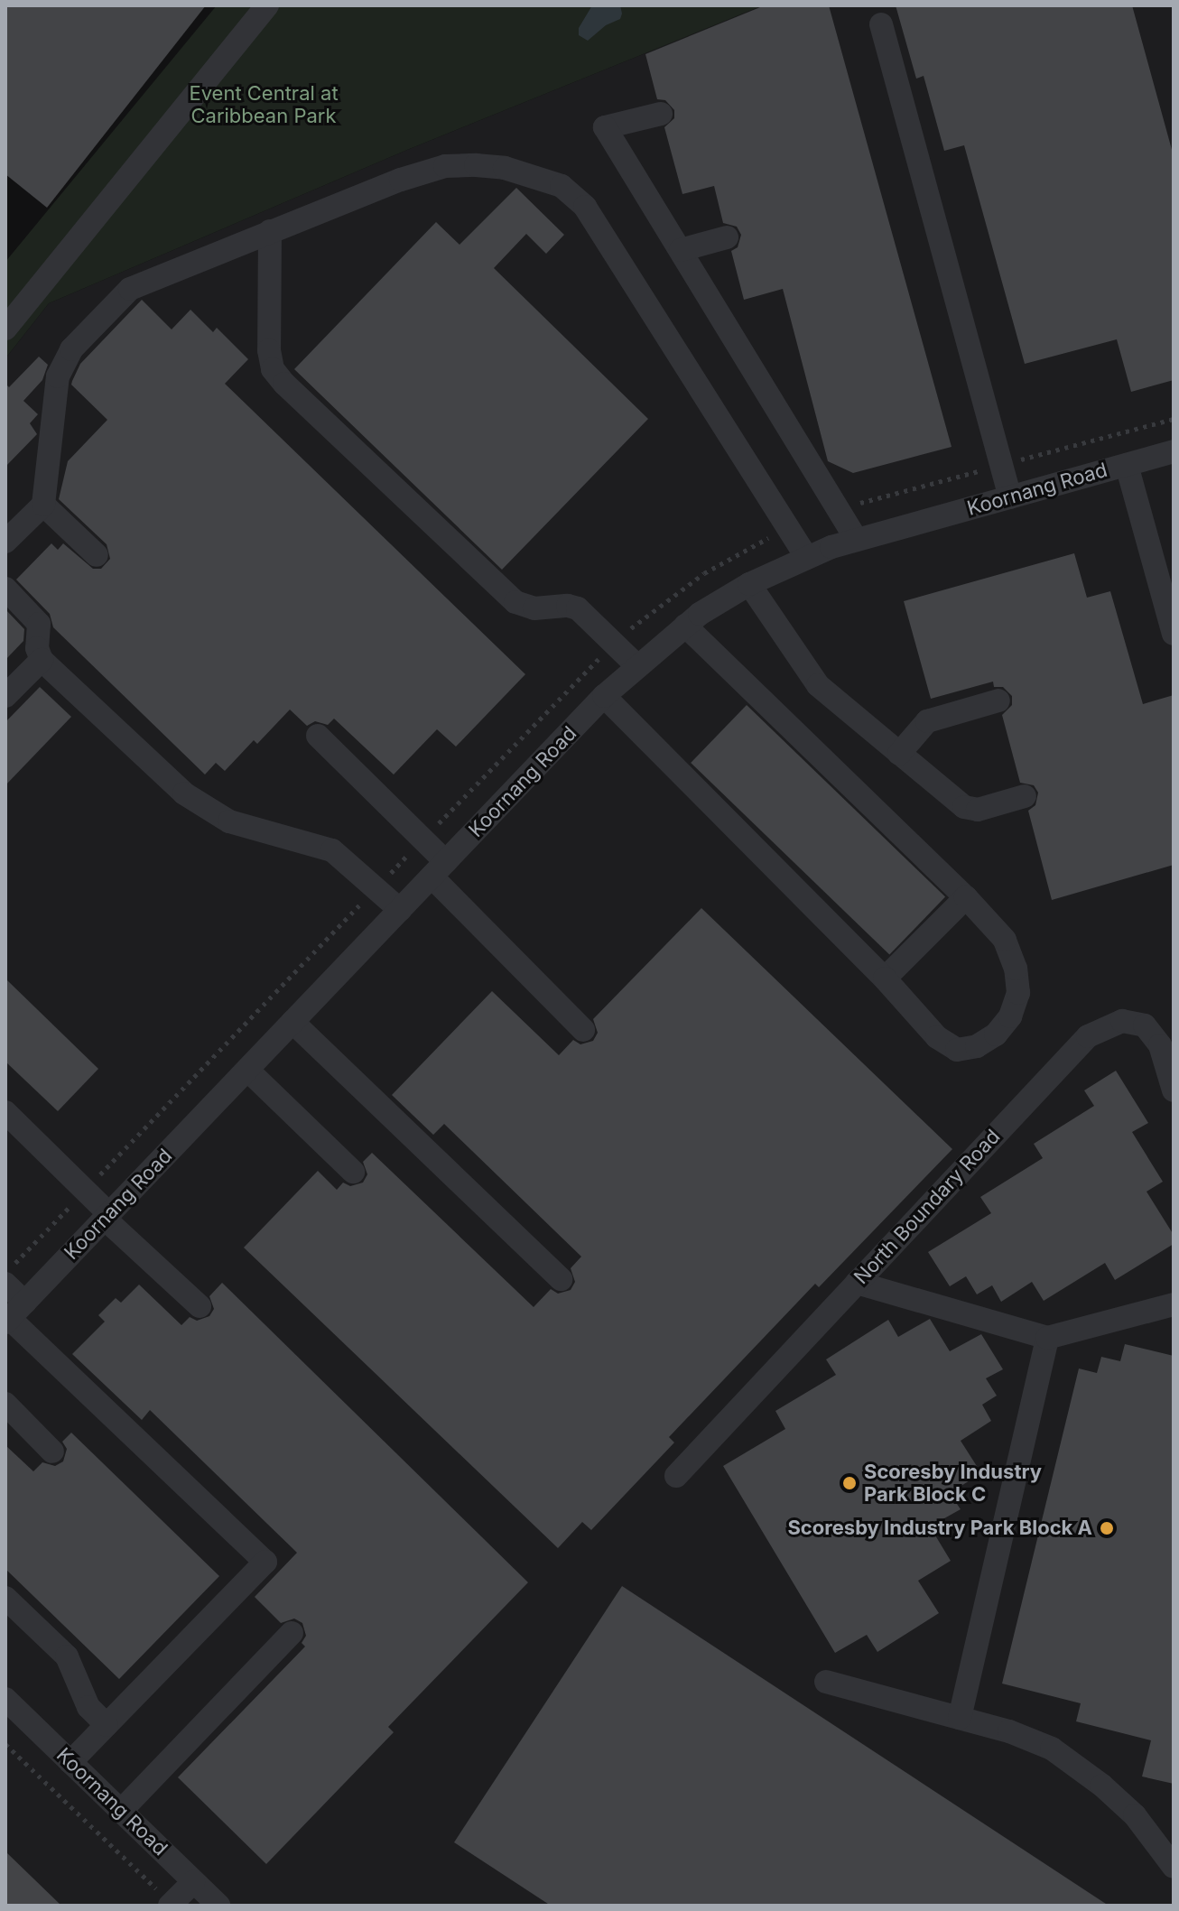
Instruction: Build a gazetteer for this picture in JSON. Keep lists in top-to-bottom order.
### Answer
{
  "streets": {
    "street": ["Koornang Road", "North Boundary Road"]
  },
  "parks": ["Event Central at Caribbean Park"],
  "places": ["Scoresby Industry Park Block C", "Scoresby Industry Park Block A"]
}
